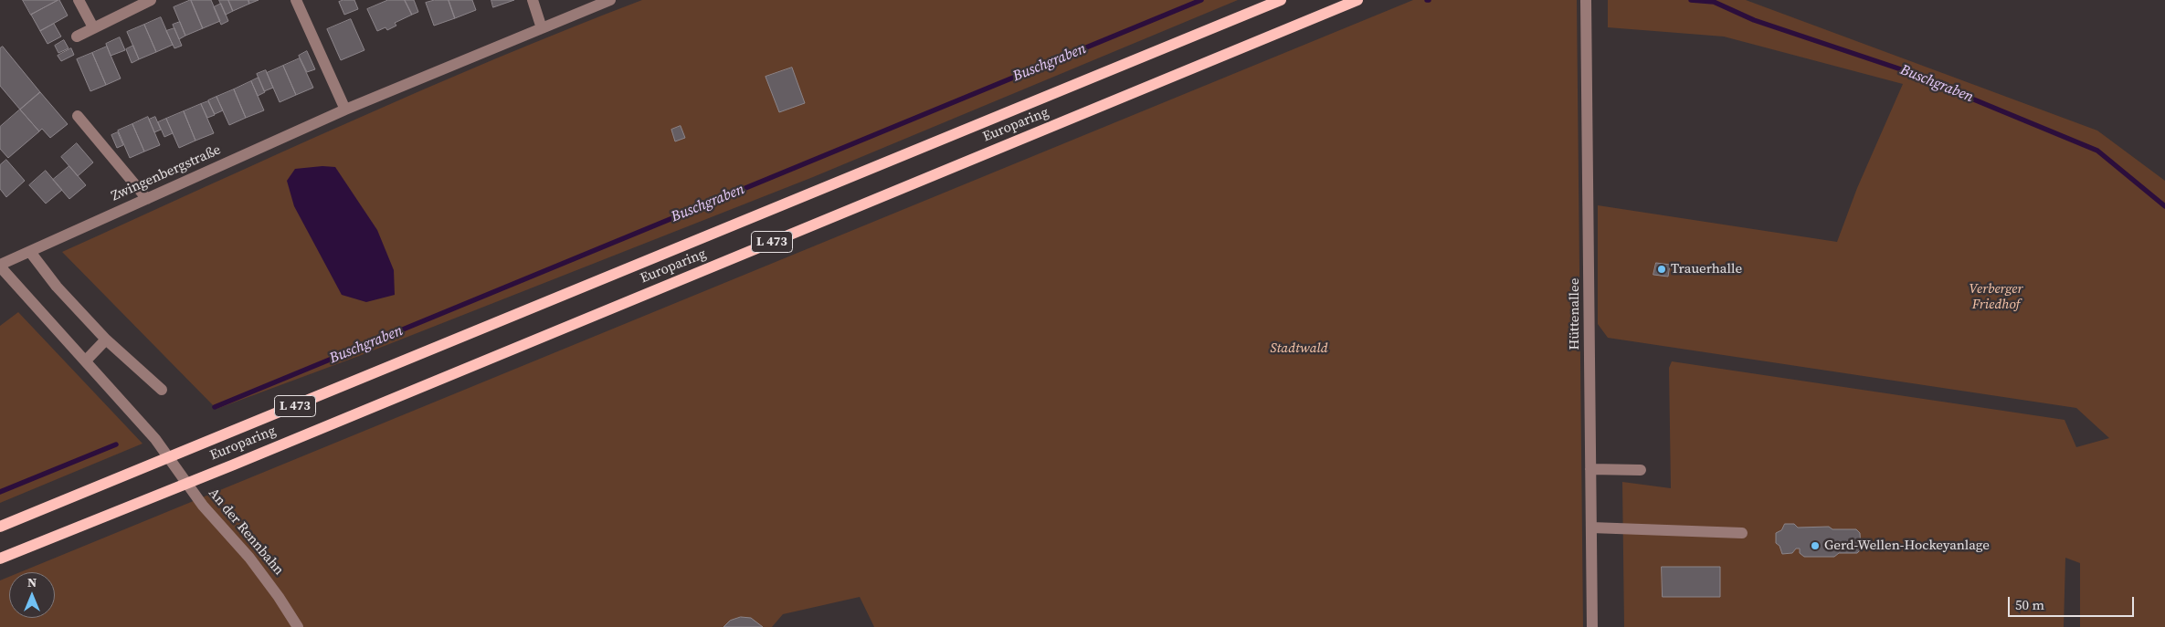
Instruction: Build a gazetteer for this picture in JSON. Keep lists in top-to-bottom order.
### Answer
{
  "streets": {
    "main road": ["Europaring", "L 473"],
    "street": ["Zwingenbergstraße", "Hüttenallee", "An der Rennbahn"]
  },
  "crossings": [
    ["Europaring", "Zwingenbergstraße"],
    ["Europaring", "An der Rennbahn"],
    ["Zwingenbergstraße", "An der Rennbahn"]
  ],
  "water": ["Buschgraben"],
  "parks": ["Verberger Friedhof", "Stadtwald"],
  "places": ["Trauerhalle", "Gerd-Wellen-Hockeyanlage"],
  "scale_bar": "50 m",
  "north": "top"
}
